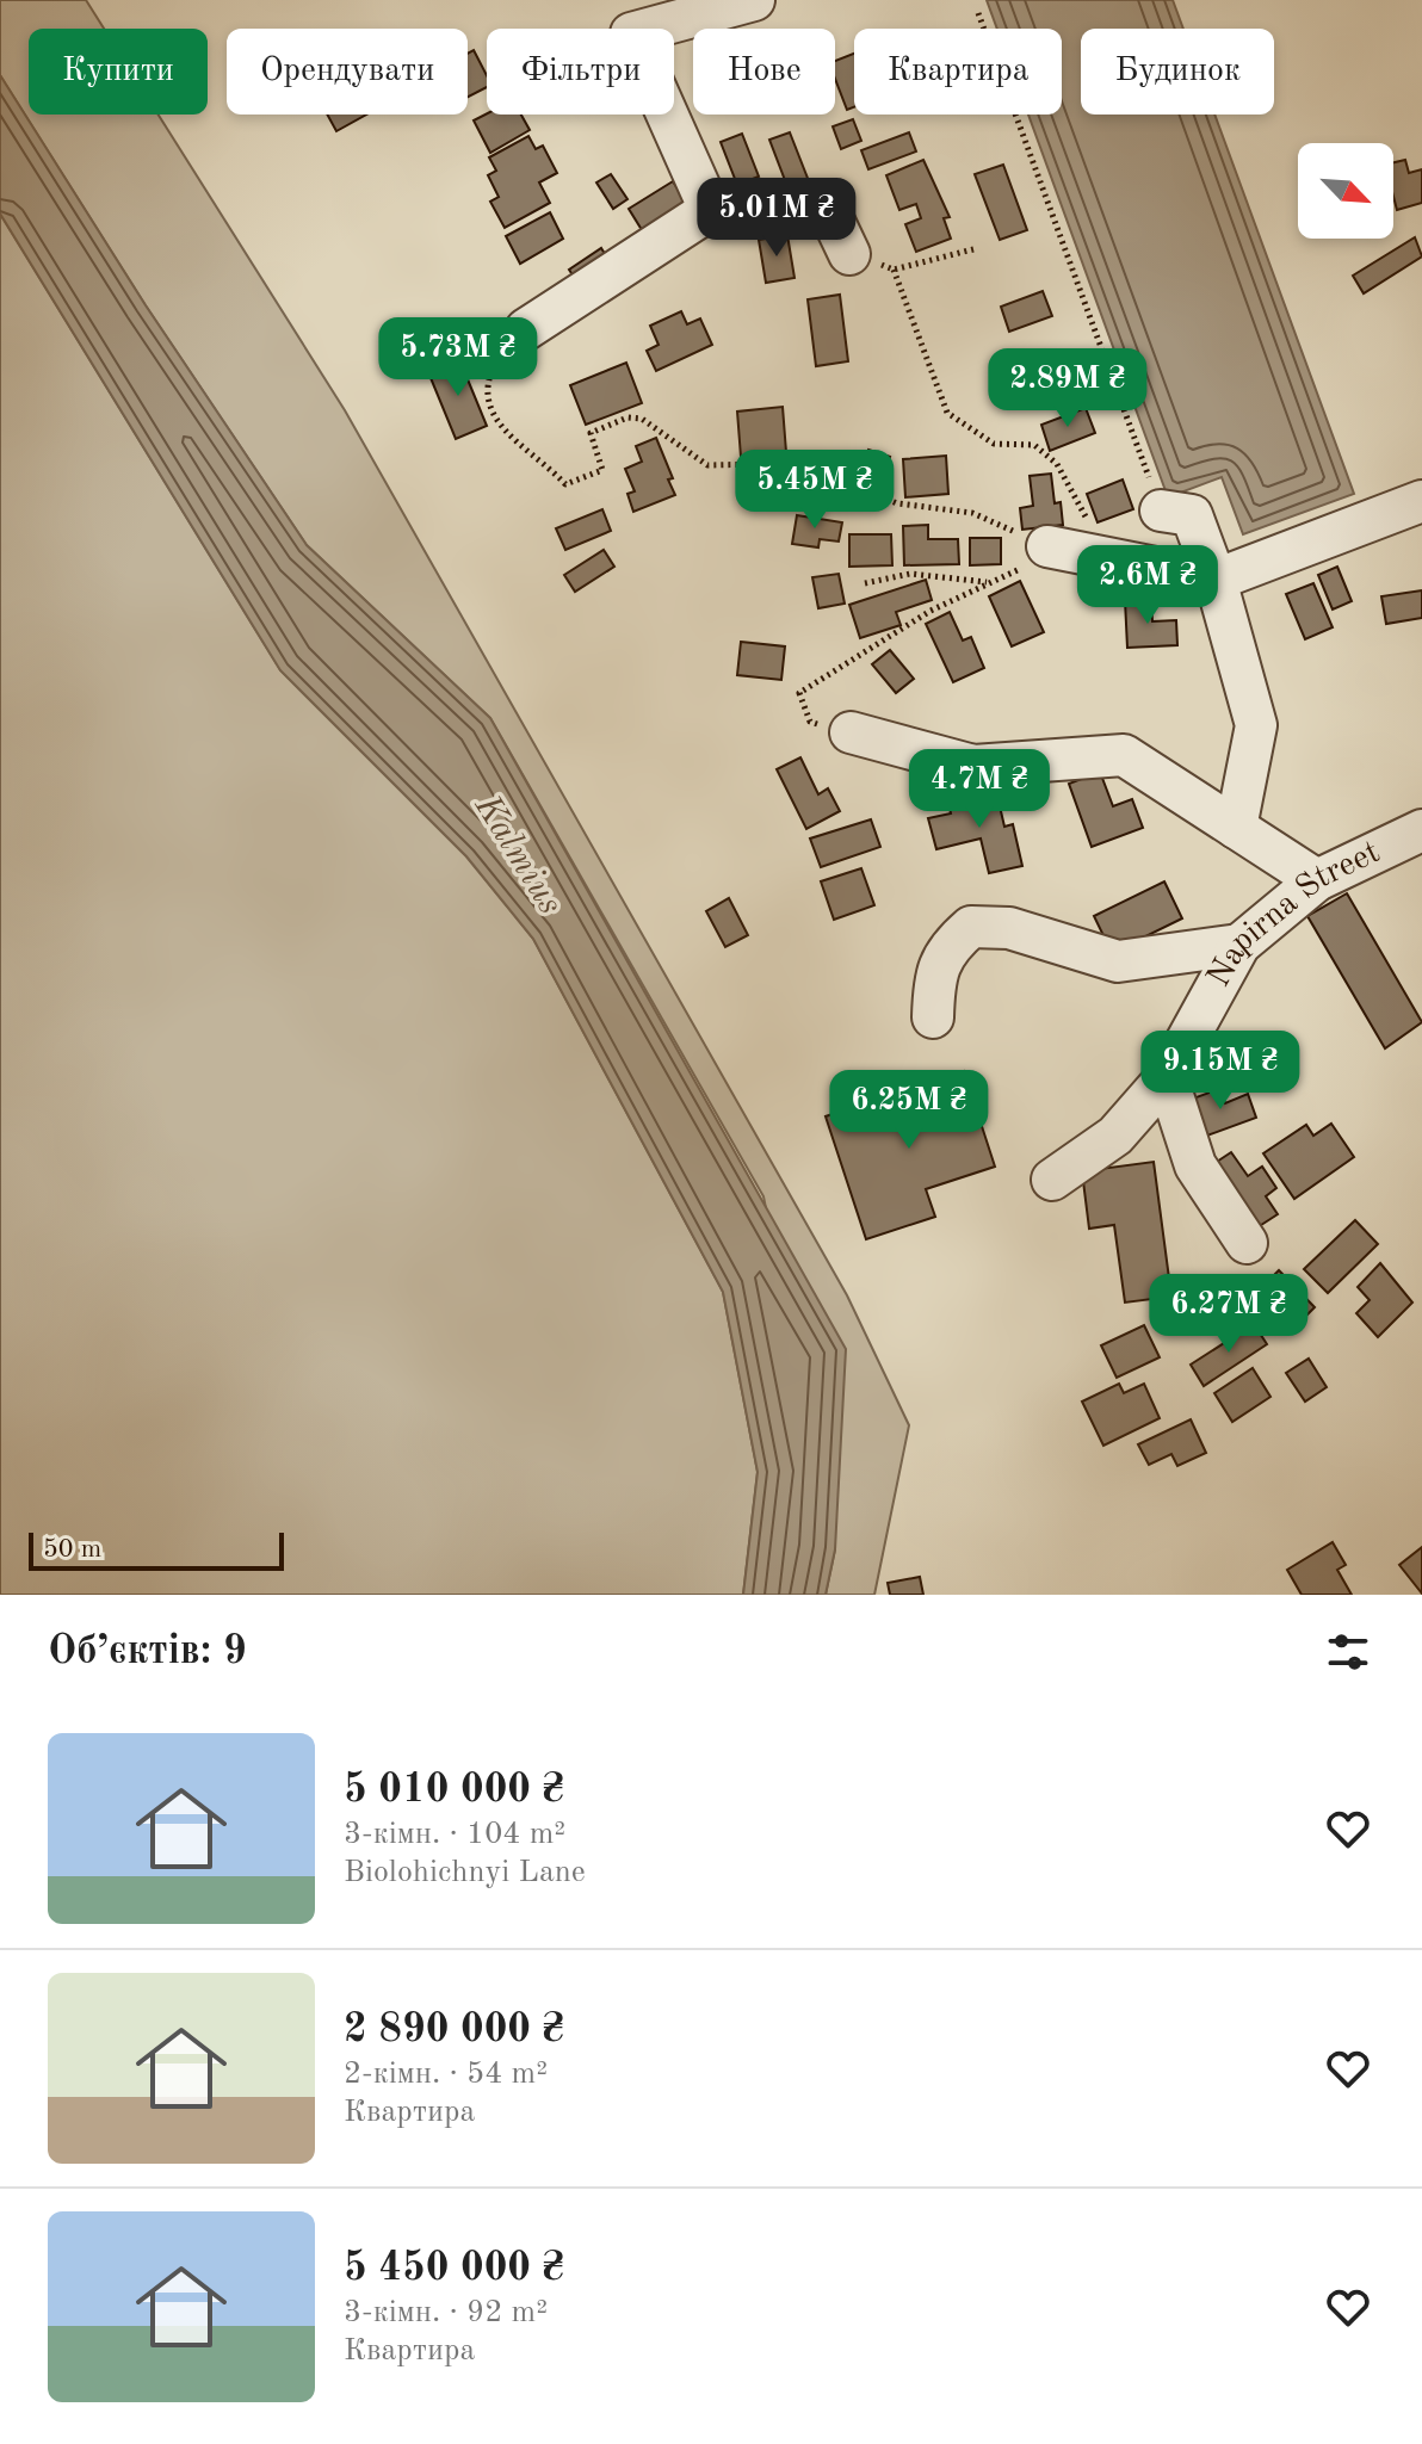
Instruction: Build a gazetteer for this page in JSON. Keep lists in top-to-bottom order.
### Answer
{
  "streets": {
    "street": ["Napirna Street"]
  },
  "water": ["Kalmius"],
  "scale_bar": "50 m",
  "north": "bottom right",
  "page": {
    "chip": [
      "Купити",
      "Орендувати",
      "Фільтри",
      "Нове",
      "Квартира",
      "Будинок"
    ],
    "price": [
      "5.01M ₴",
      "5.73M ₴",
      "2.89M ₴",
      "5.45M ₴",
      "2.6M ₴",
      "4.7M ₴",
      "9.15M ₴",
      "6.25M ₴",
      "6.27M ₴"
    ],
    "scale": "50 m",
    "heading": "Об’єктів: 9",
    "list": [
      {
        "name": "5 010 000 ₴",
        "note": "3-кімн. · 104 m² · Biolohichnyi Lane"
      },
      {
        "name": "2 890 000 ₴",
        "note": "2-кімн. · 54 m² · Квартира"
      },
      {
        "name": "5 450 000 ₴",
        "note": "3-кімн. · 92 m² · Квартира"
      }
    ]
  }
}
